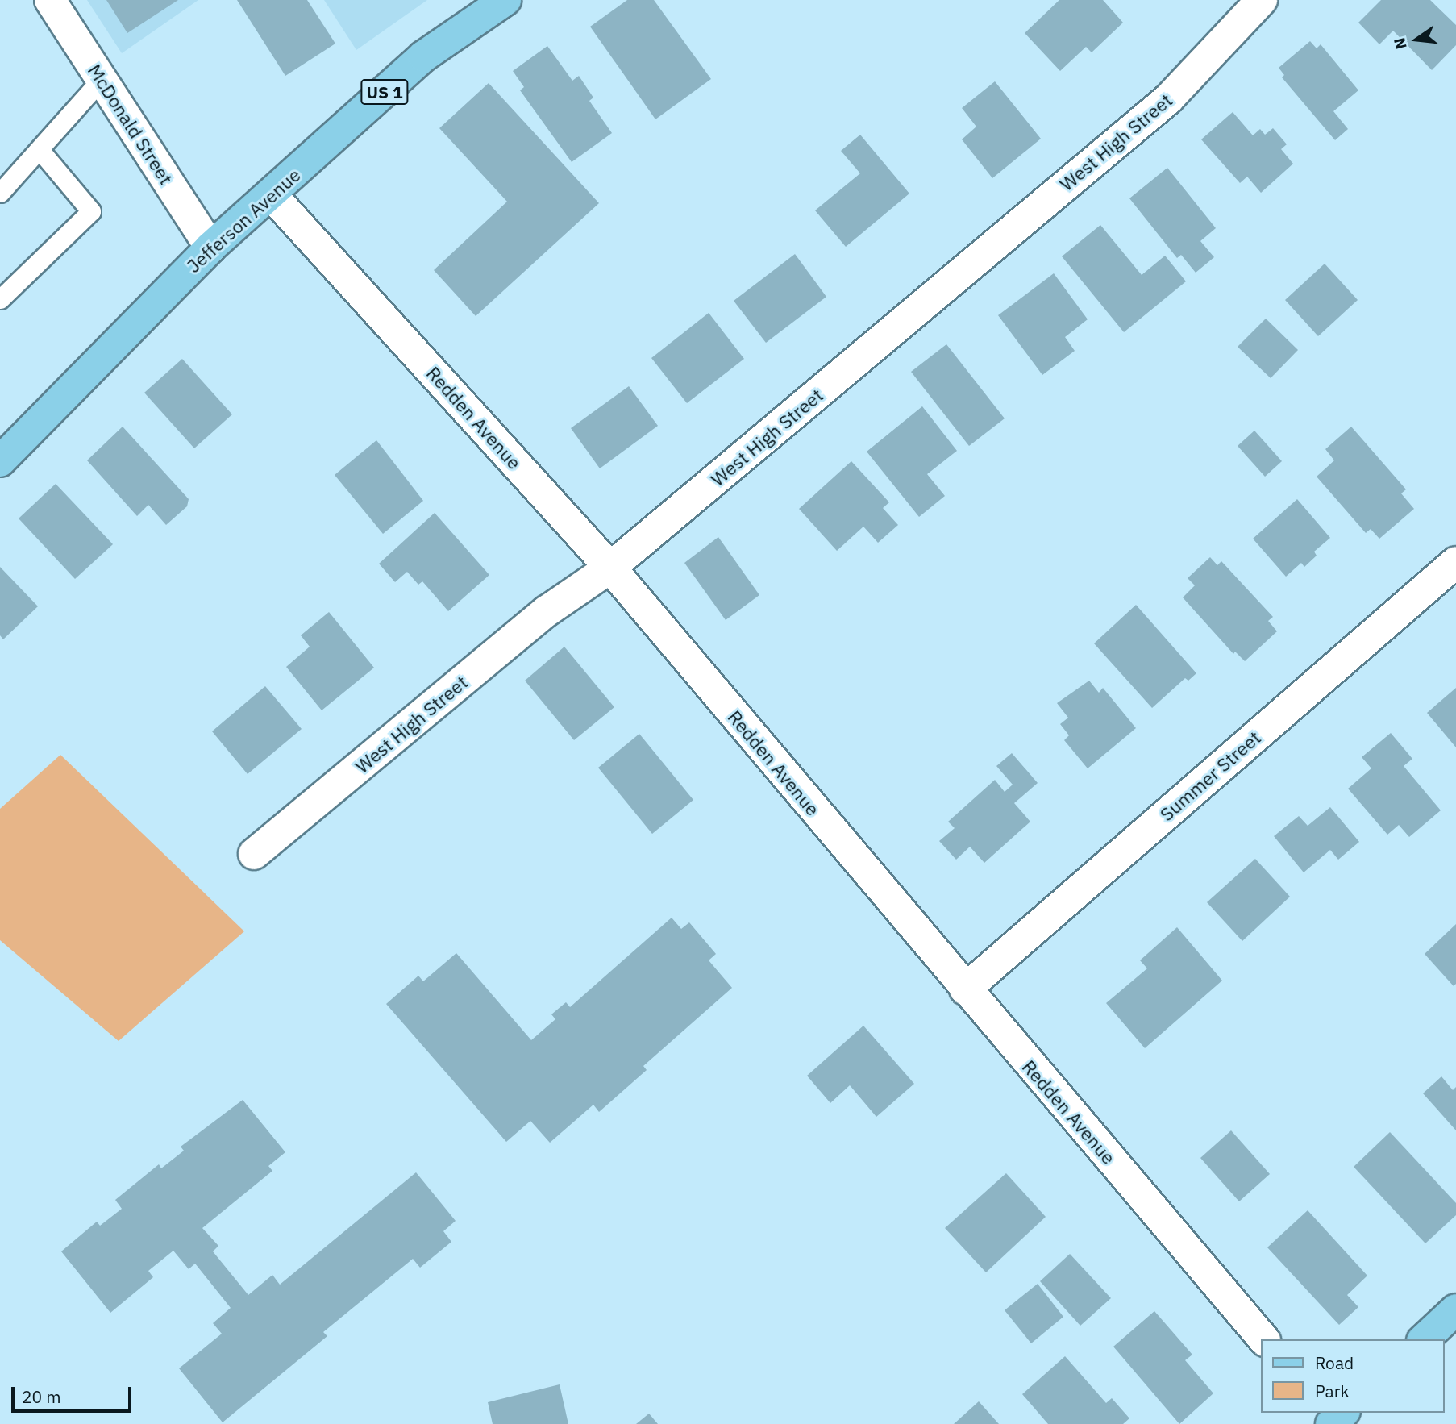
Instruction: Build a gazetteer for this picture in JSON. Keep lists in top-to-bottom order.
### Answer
{
  "streets": {
    "main road": ["US 1", "Jefferson Avenue"],
    "street": [
      "McDonald Street",
      "West High Street",
      "Redden Avenue",
      "Summer Street"
    ]
  },
  "crossings": [
    ["McDonald Street", "Jefferson Avenue"],
    ["West High Street", "Redden Avenue"],
    ["Jefferson Avenue", "Redden Avenue"],
    ["Redden Avenue", "Summer Street"]
  ],
  "legend": ["Road", "Park"],
  "scale_bar": "20 m",
  "north": "left"
}
